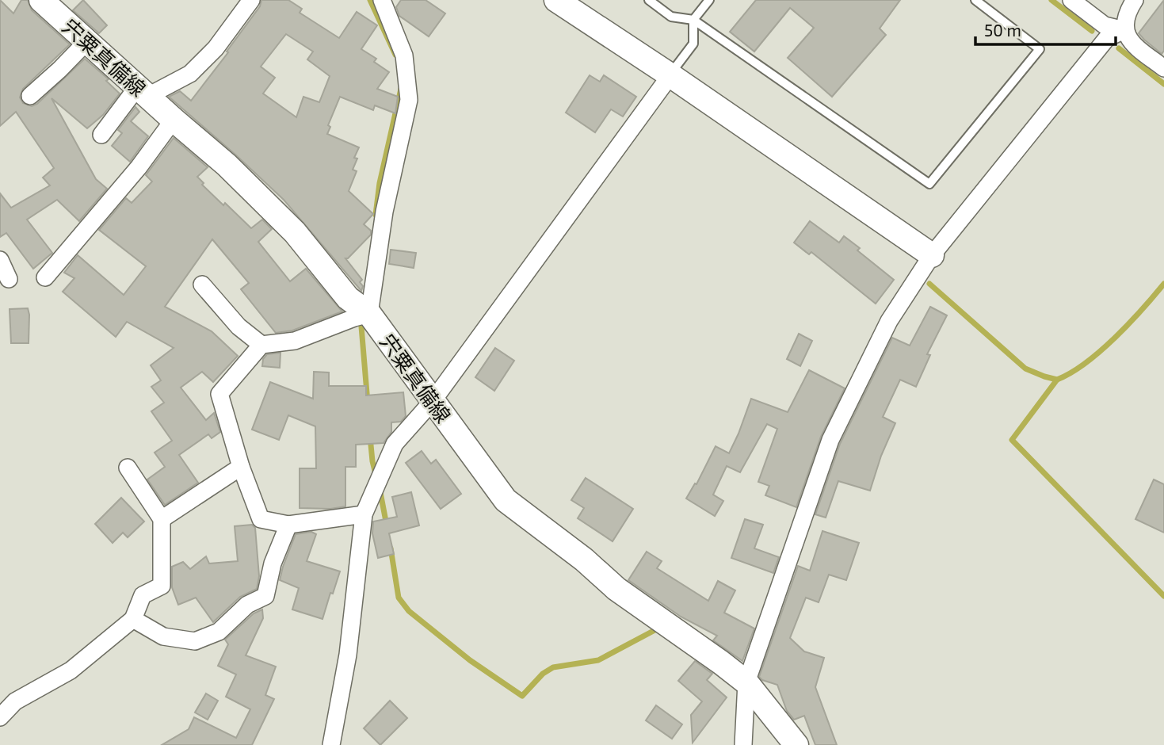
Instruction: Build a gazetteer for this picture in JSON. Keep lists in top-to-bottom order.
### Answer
{
  "streets": {
    "main road": ["宍粟真備線"]
  },
  "scale_bar": "50 m"
}
